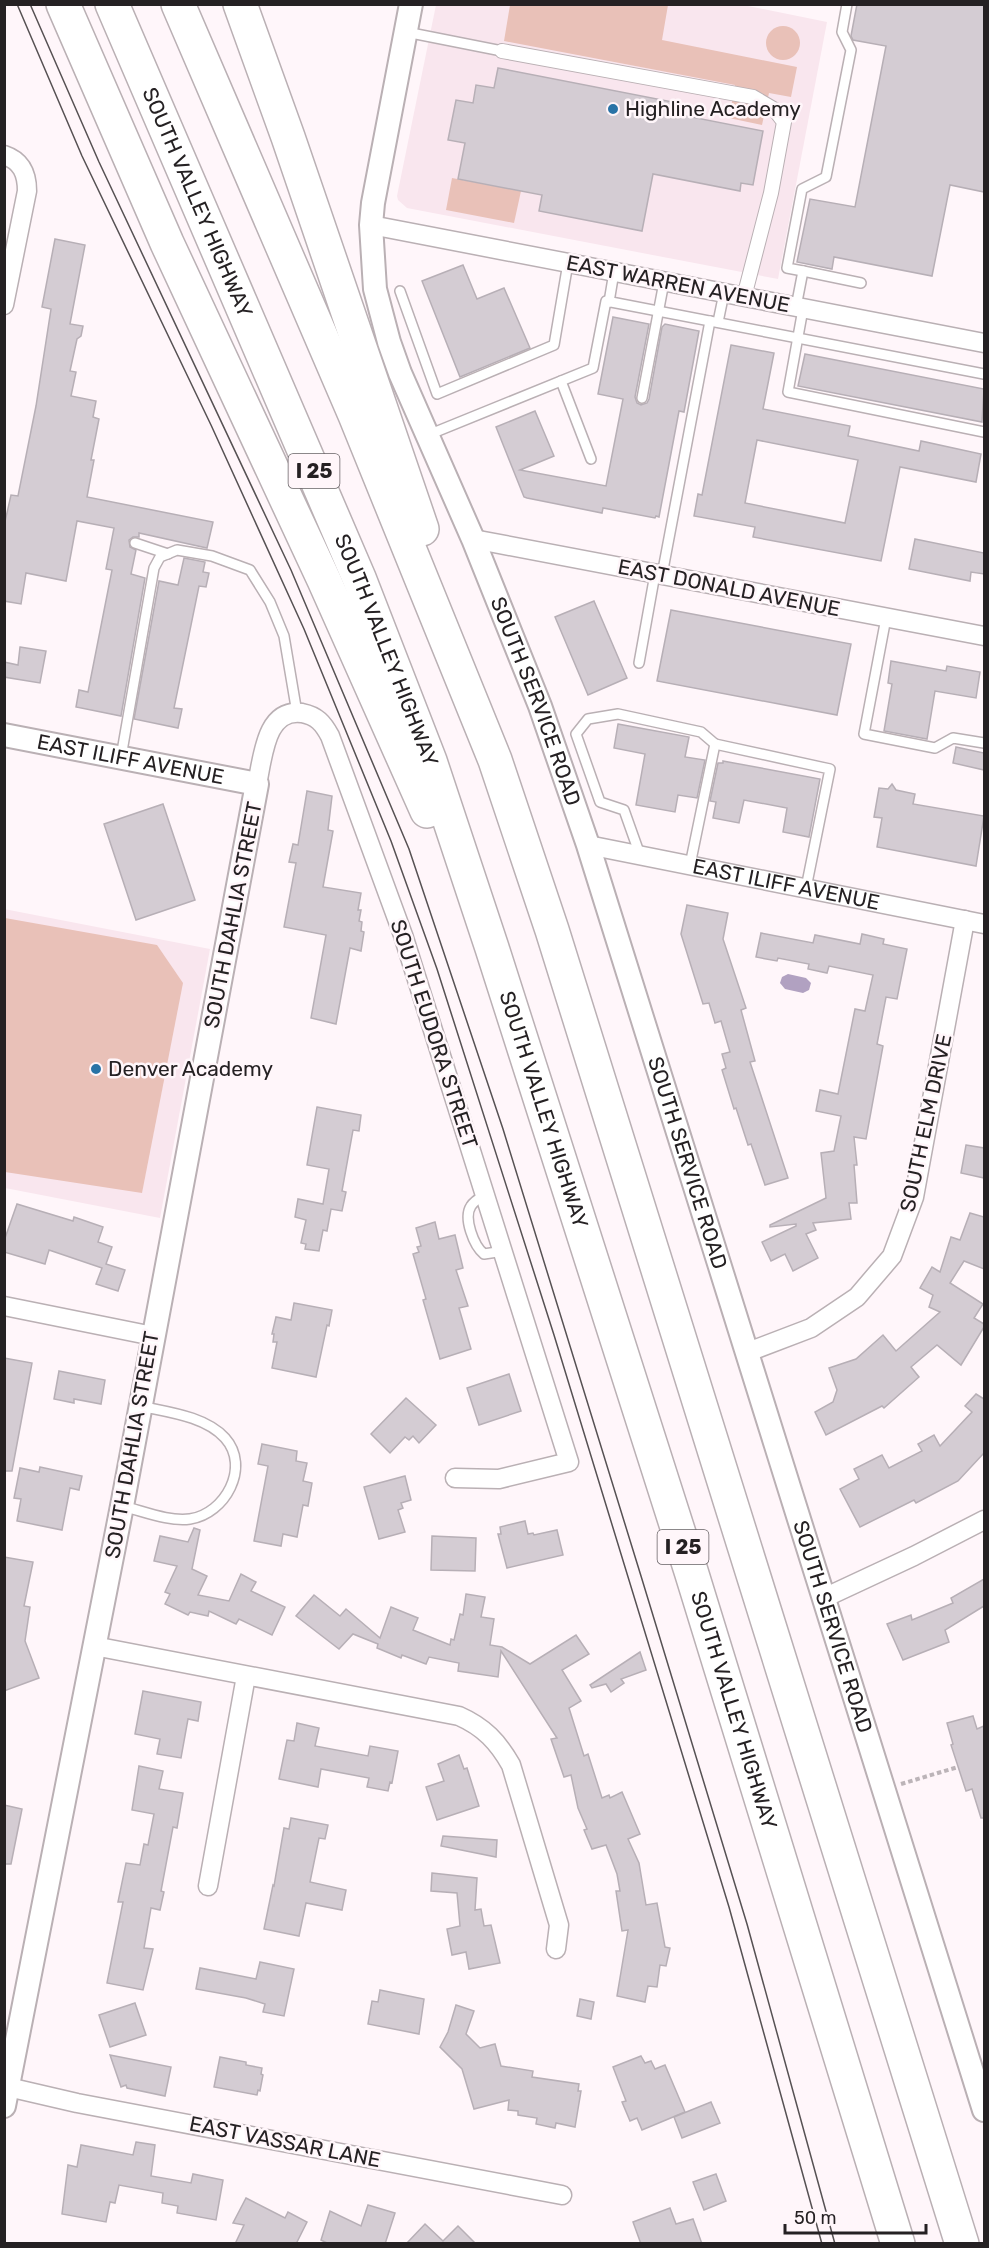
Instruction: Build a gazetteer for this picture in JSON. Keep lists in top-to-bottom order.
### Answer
{
  "streets": {
    "highway": ["SOUTH VALLEY HIGHWAY", "I 25"],
    "street": [
      "EAST WARREN AVENUE",
      "EAST DONALD AVENUE",
      "SOUTH SERVICE ROAD",
      "EAST ILIFF AVENUE",
      "SOUTH DAHLIA STREET",
      "SOUTH EUDORA STREET",
      "SOUTH ELM DRIVE",
      "EAST VASSAR LANE"
    ]
  },
  "crossings": [
    ["EAST WARREN AVENUE", "SOUTH SERVICE ROAD"],
    ["EAST DONALD AVENUE", "SOUTH SERVICE ROAD"],
    ["SOUTH SERVICE ROAD", "EAST ILIFF AVENUE"],
    ["SOUTH SERVICE ROAD", "SOUTH ELM DRIVE"],
    ["EAST ILIFF AVENUE", "SOUTH DAHLIA STREET"],
    ["EAST ILIFF AVENUE", "SOUTH ELM DRIVE"],
    ["SOUTH DAHLIA STREET", "EAST VASSAR LANE"]
  ],
  "places": ["Highline Academy", "Denver Academy"],
  "scale_bar": "50 m"
}
